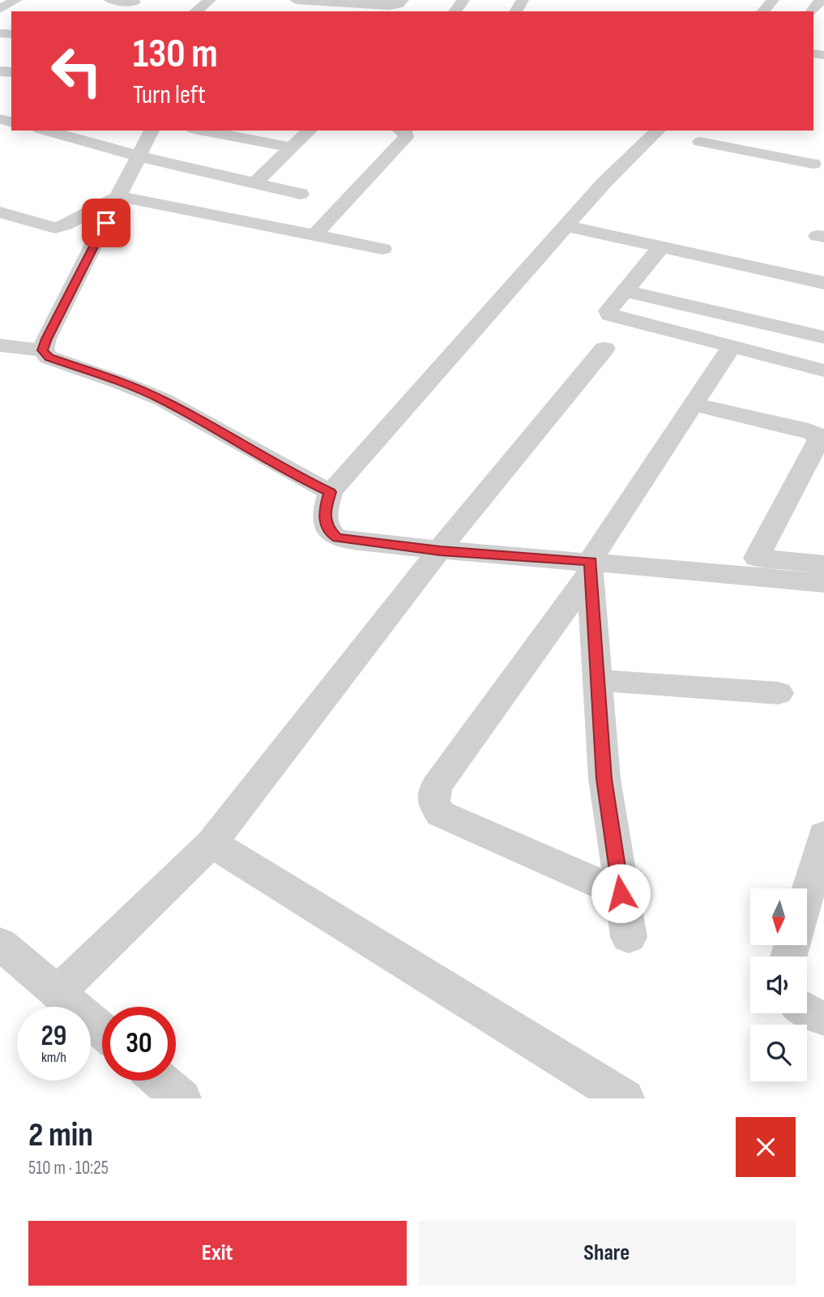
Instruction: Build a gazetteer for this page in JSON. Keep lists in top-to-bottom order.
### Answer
{
  "north": "bottom",
  "page": {
    "turn": ["130 m", "Turn left"],
    "speed": "29 km/h",
    "limit": "30",
    "heading": ["2 min", "510 m · 10:25"],
    "buttons": ["Exit", "Share"]
  }
}
